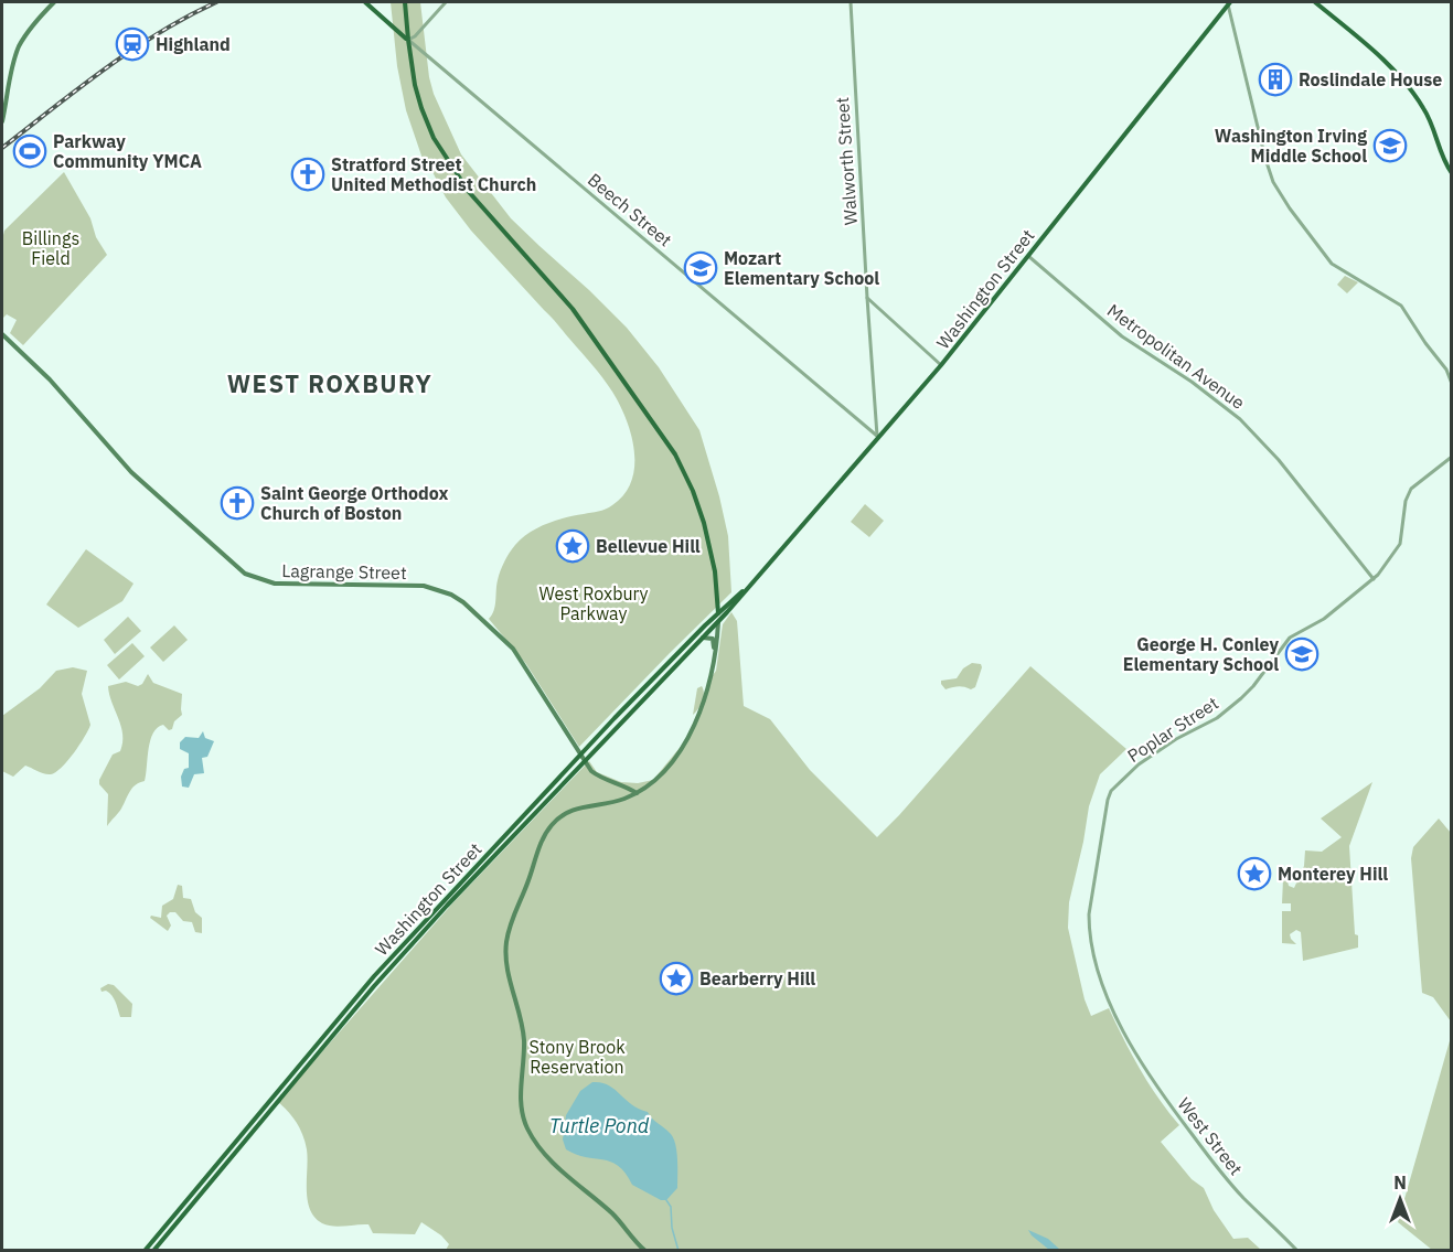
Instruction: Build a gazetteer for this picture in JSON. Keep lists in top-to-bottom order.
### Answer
{
  "streets": {
    "main road": ["Beech Street", "Washington Street", "Lagrange Street"],
    "street": [
      "Walworth Street",
      "Metropolitan Avenue",
      "Poplar Street",
      "West Street"
    ]
  },
  "crossings": [
    ["Walworth Street", "Beech Street"],
    ["Walworth Street", "Washington Street"],
    ["Beech Street", "Washington Street"],
    ["Washington Street", "Metropolitan Avenue"],
    ["Washington Street", "Lagrange Street"],
    ["Metropolitan Avenue", "Poplar Street"],
    ["Poplar Street", "West Street"]
  ],
  "districts": ["WEST ROXBURY"],
  "water": ["Turtle Pond"],
  "parks": ["Billings Field", "West Roxbury Parkway", "Stony Brook Reservation"],
  "places": {
    "station": ["Highland"],
    "building": ["Roslindale House"],
    "school or university": ["Washington Irving Middle School", "Mozart Elementary School", "George H. Conley Elementary School"],
    "sports": ["Parkway Community YMCA"],
    "church": ["Stratford Street United Methodist Church", "Saint George Orthodox Church of Boston"],
    "place": ["Bellevue Hill", "Monterey Hill", "Bearberry Hill"]
  },
  "north": "top"
}
